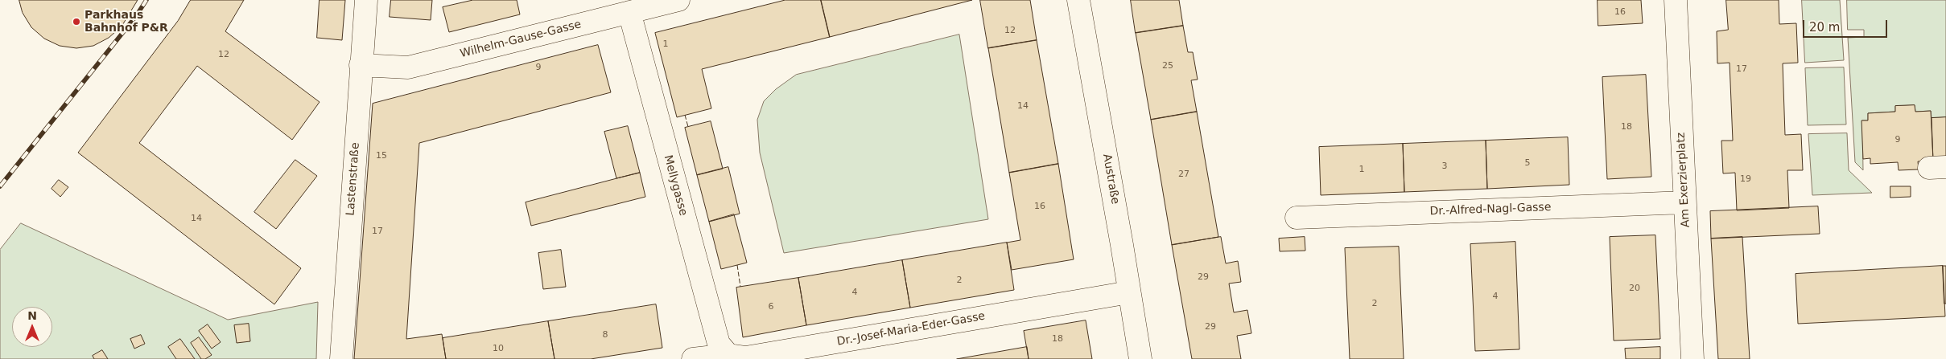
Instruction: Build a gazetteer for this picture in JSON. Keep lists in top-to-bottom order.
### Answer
{
  "streets": {
    "street": [
      "Wilhelm-Gause-Gasse",
      "Lastenstraße",
      "Austraße",
      "Am Exerzierplatz",
      "Mellygasse",
      "Dr.-Alfred-Nagl-Gasse",
      "Dr.-Josef-Maria-Eder-Gasse"
    ]
  },
  "crossings": [
    ["Wilhelm-Gause-Gasse", "Lastenstraße"],
    ["Wilhelm-Gause-Gasse", "Mellygasse"],
    ["Austraße", "Dr.-Josef-Maria-Eder-Gasse"],
    ["Am Exerzierplatz", "Dr.-Alfred-Nagl-Gasse"],
    ["Mellygasse", "Dr.-Josef-Maria-Eder-Gasse"]
  ],
  "places": ["Parkhaus Bahnhof P&R"],
  "house_numbers": [
    "16",
    "12",
    "1",
    "12",
    "25",
    "9",
    "17",
    "14",
    "18",
    "9",
    "15",
    "5",
    "3",
    "1",
    "27",
    "19",
    "16",
    "14",
    "17",
    "29",
    "2",
    "20",
    "4",
    "4",
    "2",
    "6",
    "29",
    "8",
    "18",
    "10"
  ],
  "scale_bar": "20 m",
  "north": "top"
}
